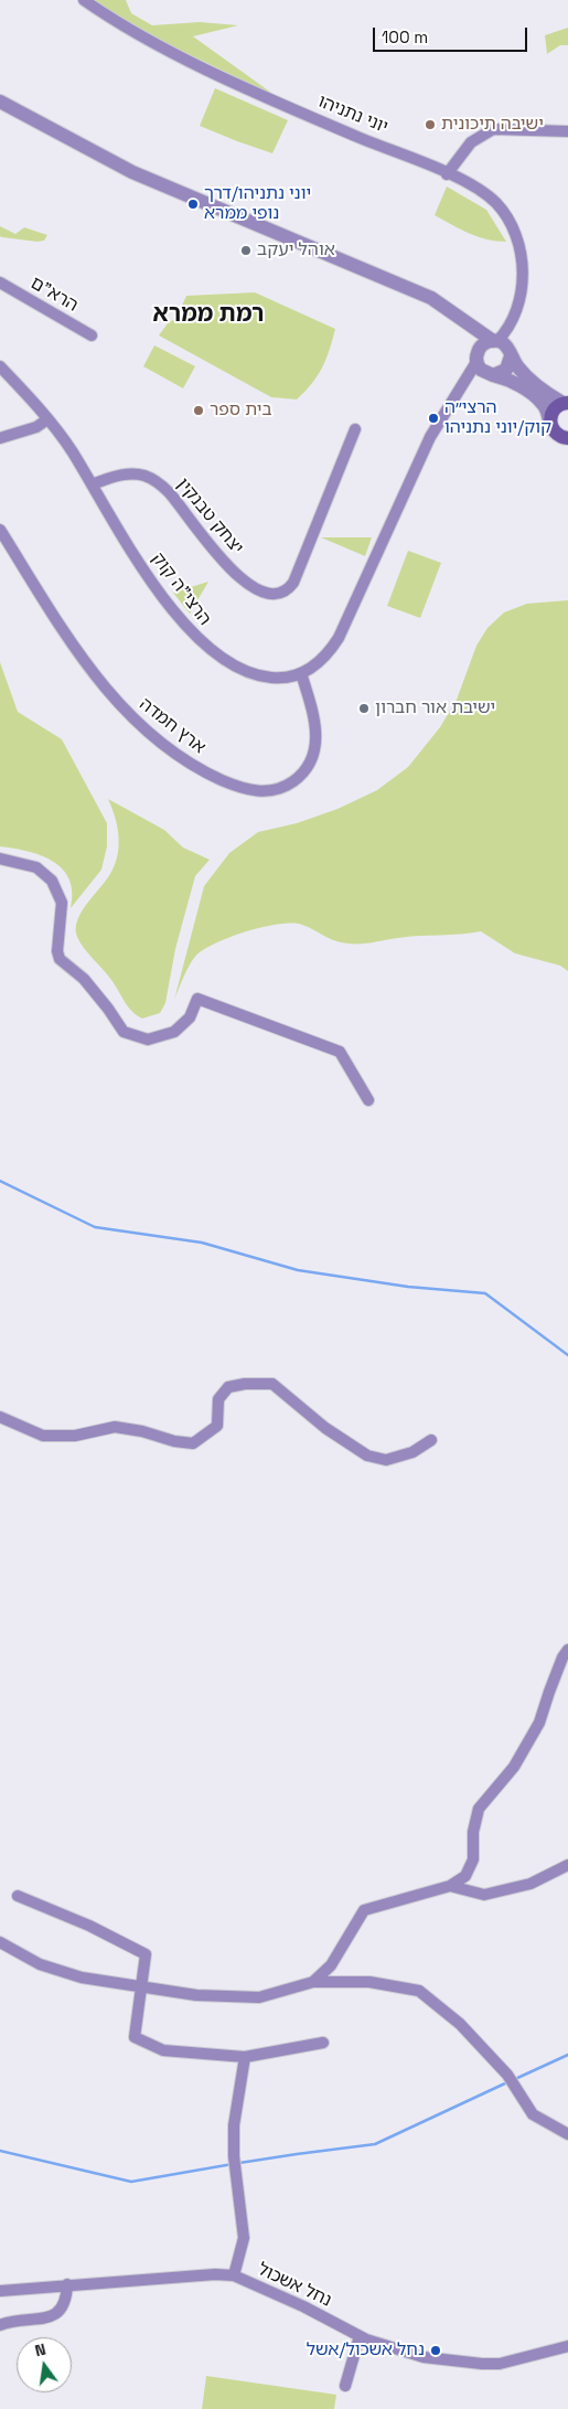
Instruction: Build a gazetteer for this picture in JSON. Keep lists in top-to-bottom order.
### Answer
{
  "streets": {
    "street": [
      "יוני נתניהו",
      "הרא\"ם",
      "יצחק טבנקין",
      "הרצי\"ה קוק",
      "ארץ חמדה",
      "נחל אשכול"
    ]
  },
  "crossings": [
    ["יצחק טבנקין", "הרצי\"ה קוק"],
    ["הרצי\"ה קוק", "ארץ חמדה"]
  ],
  "districts": ["רמת ממרא"],
  "places": [
    "ישיבה תיכונית",
    "יוני נתניהו/דרך נופי ממרא",
    "אוהל יעקב",
    "בית ספר",
    "הרצי״ה קוק/יוני נתניהו",
    "ישיבת אור חברון",
    "נחל אשכול/אשל"
  ],
  "scale_bar": "100 m",
  "north": "top"
}
